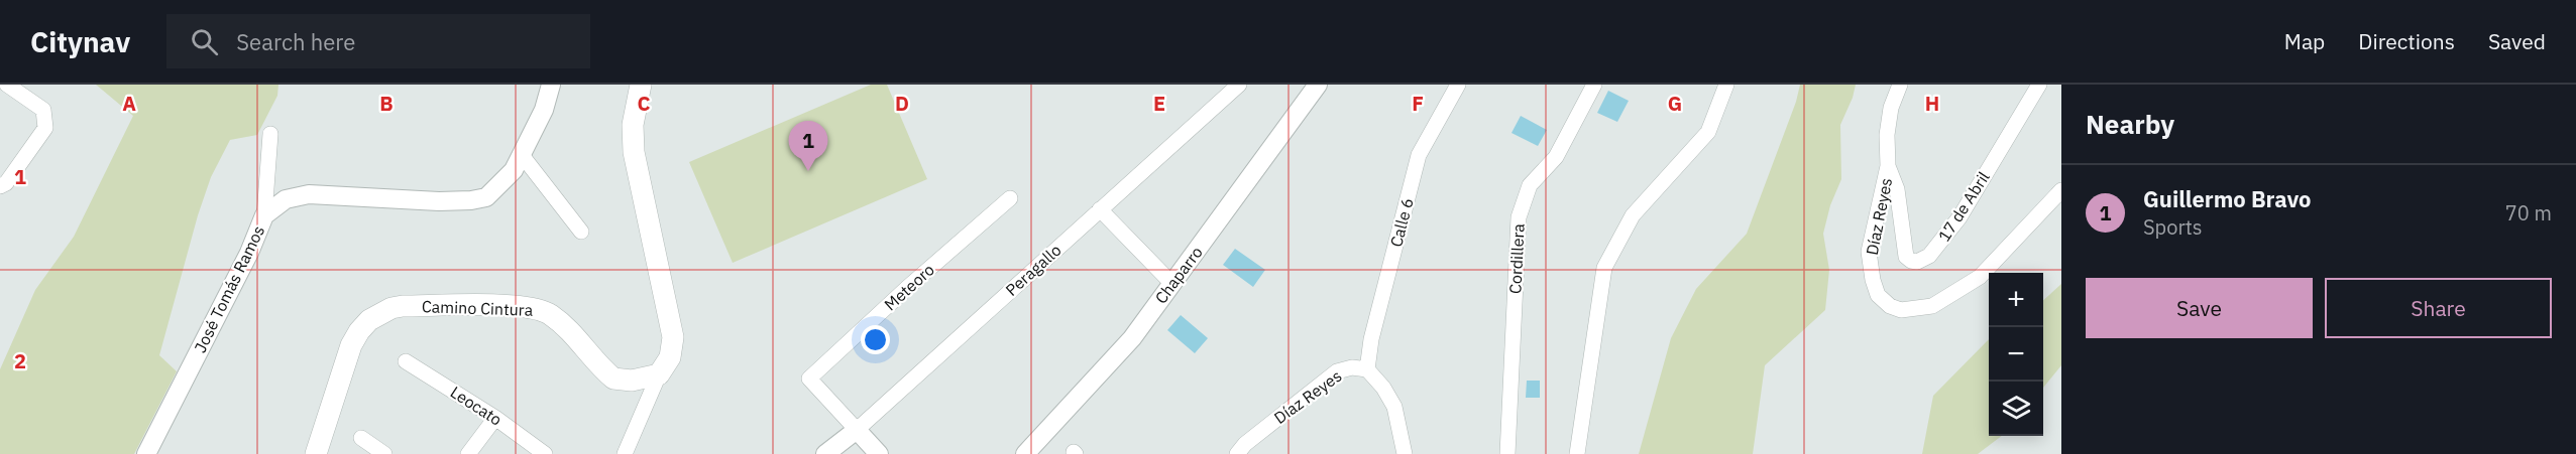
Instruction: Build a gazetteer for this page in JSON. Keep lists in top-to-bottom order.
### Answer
{
  "streets": {
    "main road": ["Camino Cintura"],
    "street": [
      "17 de Abril",
      "Díaz Reyes",
      "Calle 6",
      "Cordillera",
      "Peragallo",
      "Chaparro",
      "Meteoro",
      "José Tomás Ramos",
      "Leocato"
    ]
  },
  "crossings": [
    ["17 de Abril", "Díaz Reyes"],
    ["Díaz Reyes", "Calle 6"],
    ["Peragallo", "Meteoro"]
  ],
  "page": {
    "header": "Citynav",
    "search": "Search here",
    "nav": ["Map", "Directions", "Saved"],
    "heading": "Nearby",
    "pins": "1",
    "list": [
      {
        "mark": "1",
        "name": "Guillermo Bravo",
        "note": "Sports",
        "value": "70 m"
      }
    ],
    "buttons": ["Save", "Share"],
    "map_buttons": ["+", "−"]
  },
  "grid": {
    "columns": [
      "A",
      "B",
      "C",
      "D",
      "E",
      "F",
      "G",
      "H"
    ],
    "rows": ["1", "2"]
  }
}
